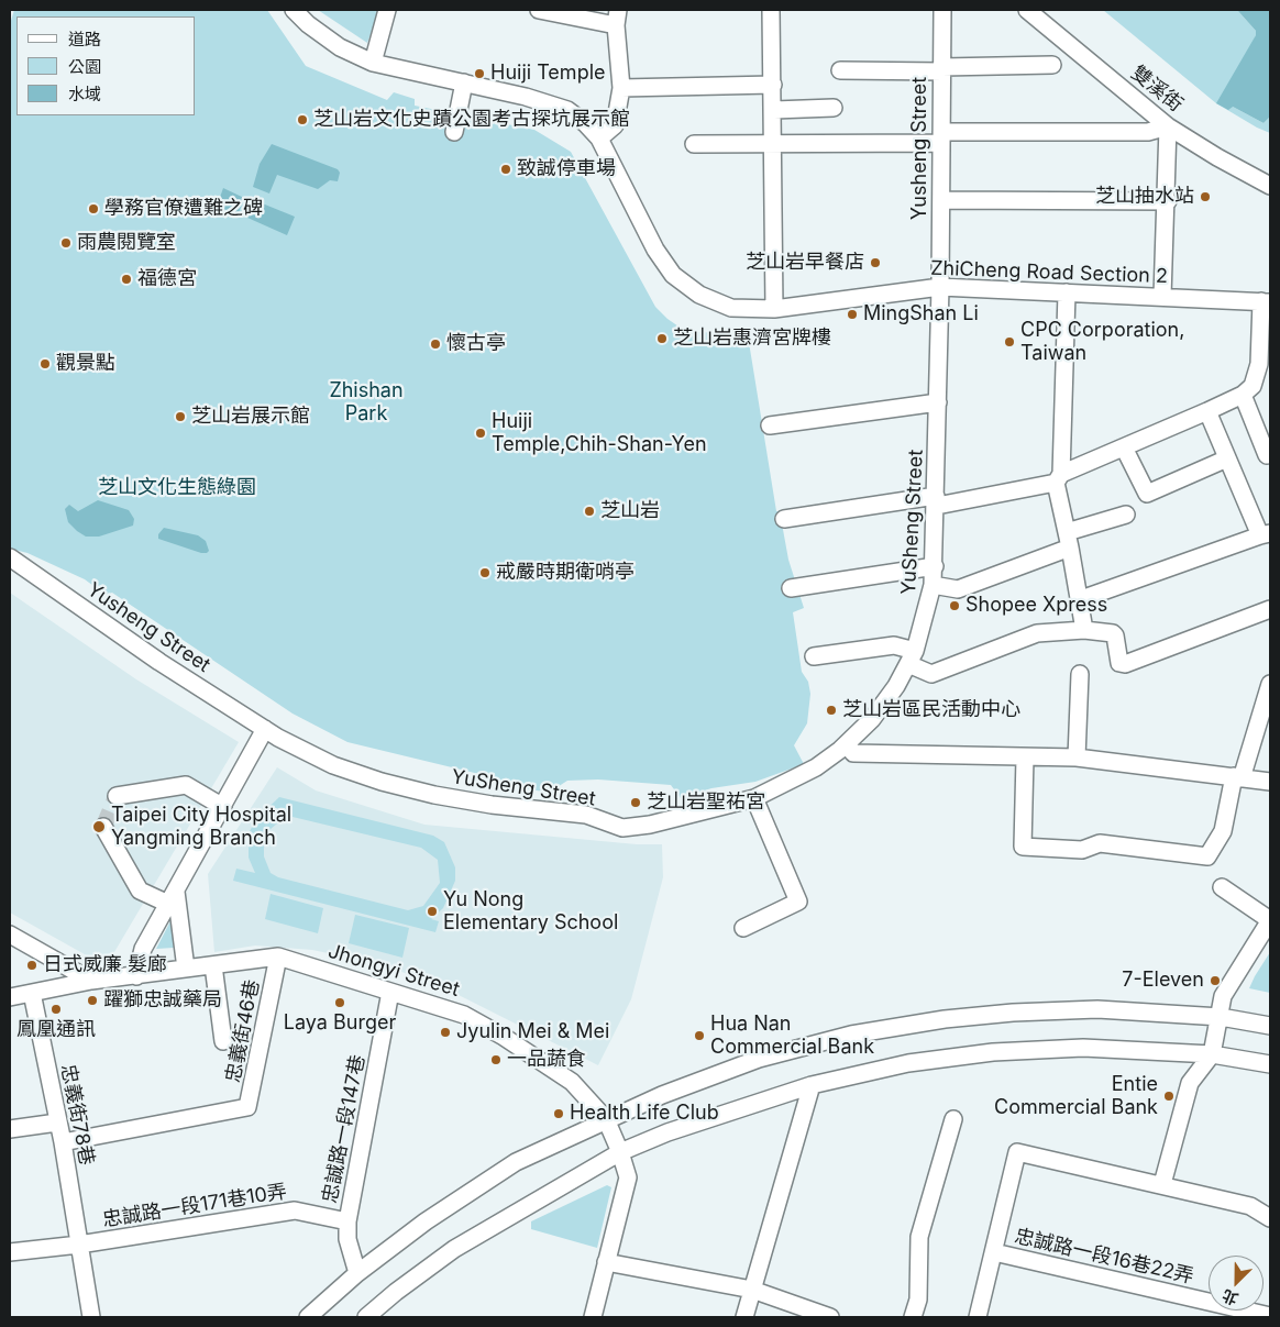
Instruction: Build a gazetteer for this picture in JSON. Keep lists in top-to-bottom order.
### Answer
{
  "streets": {
    "street": [
      "雙溪街",
      "Yusheng Street",
      "ZhiCheng Road Section 2",
      "YuSheng Street",
      "Jhongyi Street",
      "忠義街46巷",
      "忠義街78巷",
      "忠誠路一段147巷",
      "忠誠路一段171巷10弄",
      "忠誠路一段16巷22弄"
    ]
  },
  "crossings": [
    ["Yusheng Street", "ZhiCheng Road Section 2"],
    ["Yusheng Street", "YuSheng Street"],
    ["ZhiCheng Road Section 2", "YuSheng Street"],
    ["Jhongyi Street", "忠義街46巷"],
    ["Jhongyi Street", "忠義街78巷"],
    ["Jhongyi Street", "忠誠路一段147巷"],
    ["忠義街46巷", "忠義街78巷"],
    ["忠義街78巷", "忠誠路一段171巷10弄"],
    ["忠誠路一段147巷", "忠誠路一段171巷10弄"]
  ],
  "parks": ["Zhishan Park", "芝山文化生態綠園"],
  "places": [
    "Huiji Temple",
    "芝山岩文化史蹟公園考古探坑展示館",
    "致誠停車場",
    "芝山抽水站",
    "學務官僚遭難之碑",
    "雨農閱覽室",
    "芝山岩早餐店",
    "福德宮",
    "MingShan Li",
    "芝山岩惠濟宮牌樓",
    "CPC Corporation, Taiwan",
    "懷古亭",
    "觀景點",
    "芝山岩展示館",
    "Huiji Temple,Chih-Shan-Yen",
    "芝山岩",
    "戒嚴時期衛哨亭",
    "Shopee Xpress",
    "芝山岩區民活動中心",
    "芝山岩聖祐宮",
    "Taipei City Hospital Yangming Branch",
    "Yu Nong Elementary School",
    "日式威廉 髮廊",
    "7-Eleven",
    "躍獅忠誠藥局",
    "Laya Burger",
    "鳳凰通訊",
    "Jyulin Mei & Mei",
    "Hua Nan Commercial Bank",
    "一品蔬食",
    "Entie Commercial Bank",
    "Health Life Club"
  ],
  "legend": ["道路", "公園", "水域"],
  "north": "bottom left"
}
